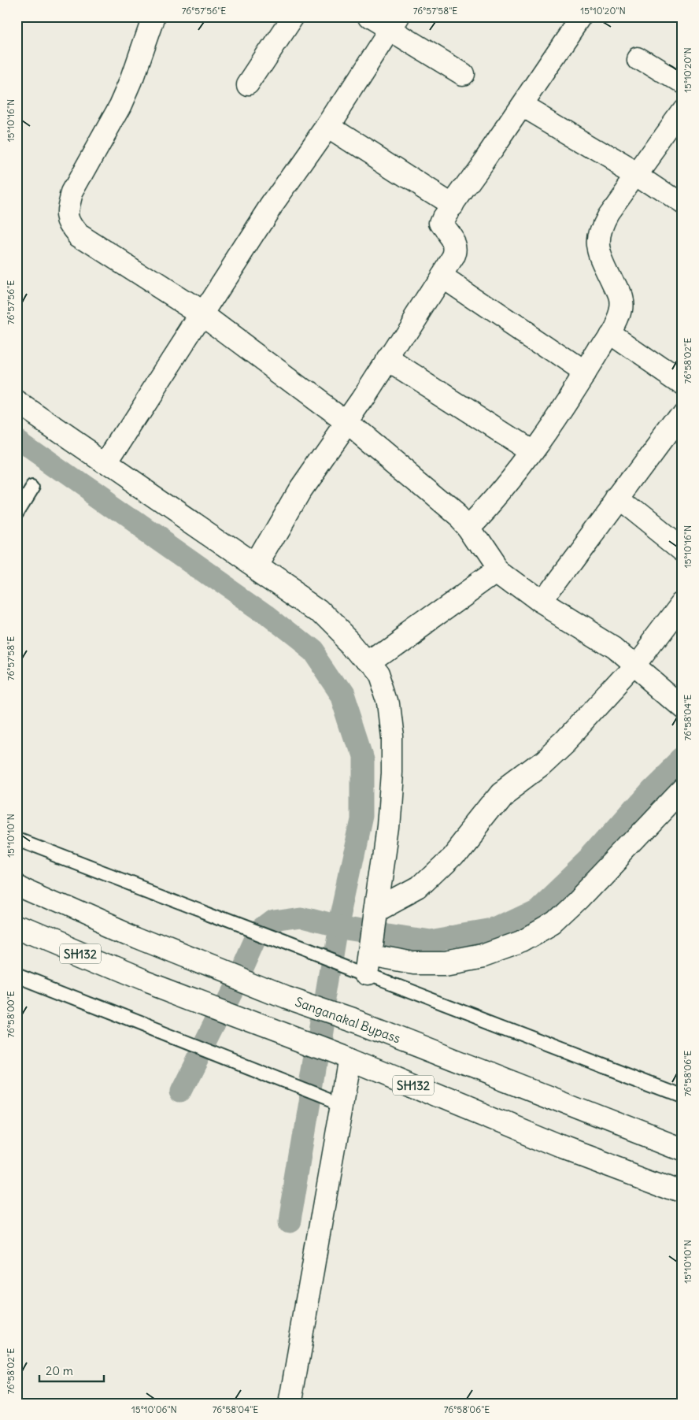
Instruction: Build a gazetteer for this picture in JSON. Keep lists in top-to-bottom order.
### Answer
{
  "streets": {
    "street": ["SH132", "Sanganakal Bypass"]
  },
  "scale_bar": "20 m",
  "coordinates": [
    "76°57'56\"E",
    "76°57'58\"E",
    "15°10'20\"N",
    "15°10'16\"N",
    "76°58'02\"E",
    "76°58'04\"E",
    "15°10'10\"N",
    "76°58'00\"E",
    "76°58'06\"E",
    "15°10'06\"N"
  ]
}
